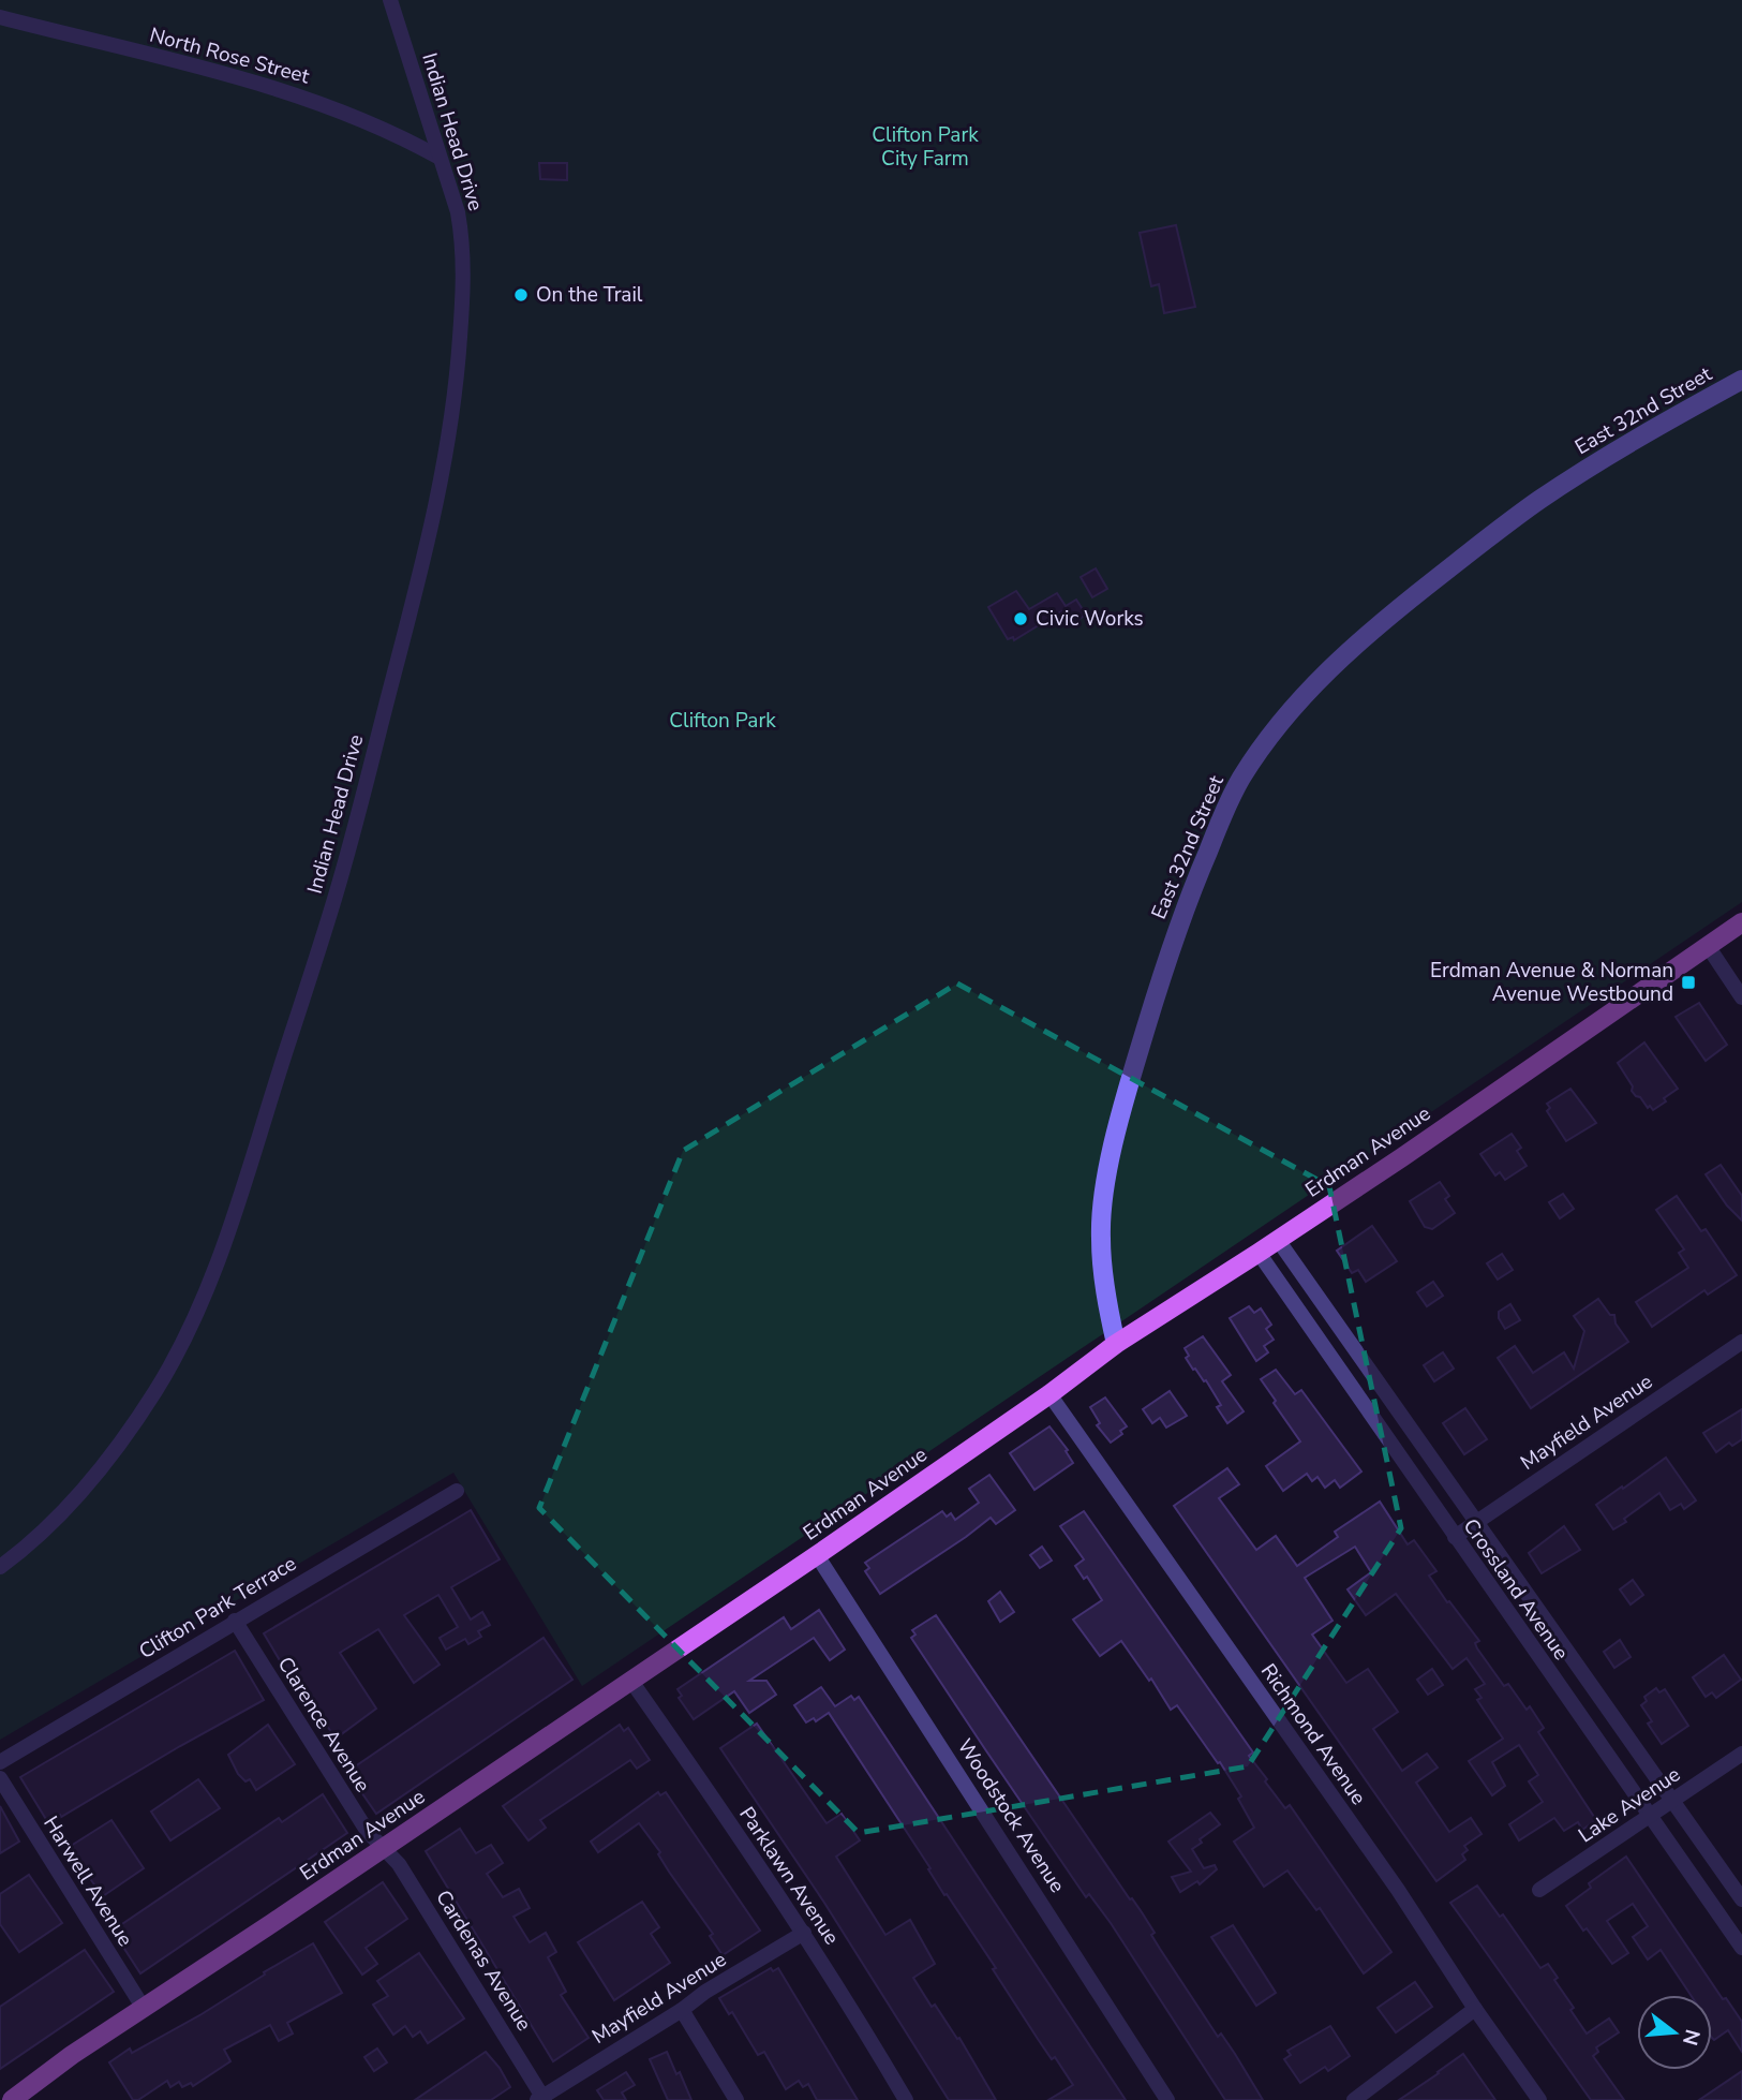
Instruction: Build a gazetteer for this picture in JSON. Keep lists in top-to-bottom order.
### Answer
{
  "streets": {
    "main road": ["Erdman Avenue"],
    "street": [
      "North Rose Street",
      "Indian Head Drive",
      "East 32nd Street",
      "Mayfield Avenue",
      "Crossland Avenue",
      "Clifton Park Terrace",
      "Clarence Avenue",
      "Richmond Avenue",
      "Lake Avenue",
      "Woodstock Avenue",
      "Parklawn Avenue",
      "Harwell Avenue",
      "Cardenas Avenue"
    ]
  },
  "crossings": [
    ["North Rose Street", "Indian Head Drive"],
    ["East 32nd Street", "Erdman Avenue"],
    ["Erdman Avenue", "Crossland Avenue"],
    ["Erdman Avenue", "Clarence Avenue"],
    ["Erdman Avenue", "Richmond Avenue"],
    ["Erdman Avenue", "Woodstock Avenue"],
    ["Erdman Avenue", "Parklawn Avenue"],
    ["Erdman Avenue", "Harwell Avenue"],
    ["Erdman Avenue", "Cardenas Avenue"],
    ["Mayfield Avenue", "Crossland Avenue"],
    ["Mayfield Avenue", "Parklawn Avenue"],
    ["Mayfield Avenue", "Cardenas Avenue"],
    ["Crossland Avenue", "Lake Avenue"],
    ["Clifton Park Terrace", "Clarence Avenue"],
    ["Clarence Avenue", "Cardenas Avenue"]
  ],
  "parks": ["Clifton Park City Farm", "Clifton Park"],
  "places": {
    "other": ["On the Trail", "Civic Works"],
    "transit": ["Erdman Avenue & Norman Avenue Westbound"]
  },
  "north": "right"
}
